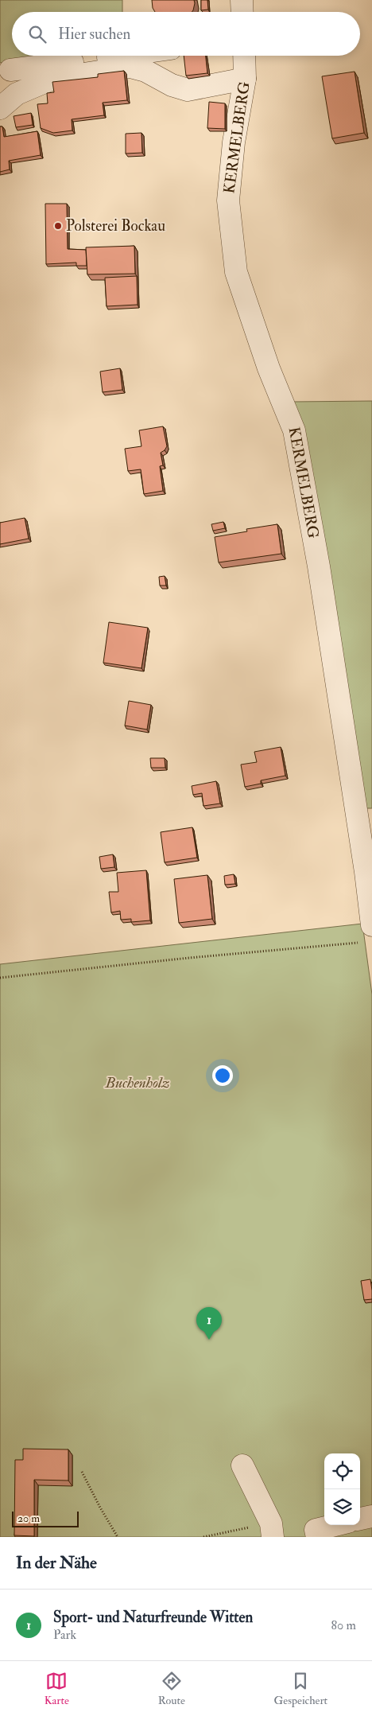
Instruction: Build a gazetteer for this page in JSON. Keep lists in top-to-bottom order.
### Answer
{
  "streets": {
    "street": ["KERMELBERG"]
  },
  "parks": ["Buchenholz"],
  "places": ["Polsterei Bockau"],
  "scale_bar": "20 m",
  "page": {
    "search": "Hier suchen",
    "pins": "1",
    "scale": "20 m",
    "heading": "In der Nähe",
    "list": [
      {
        "mark": "1",
        "name": "Sport- und Naturfreunde Witten",
        "note": "Park",
        "value": "80 m"
      }
    ],
    "nav": ["Karte", "Route", "Gespeichert"]
  }
}
